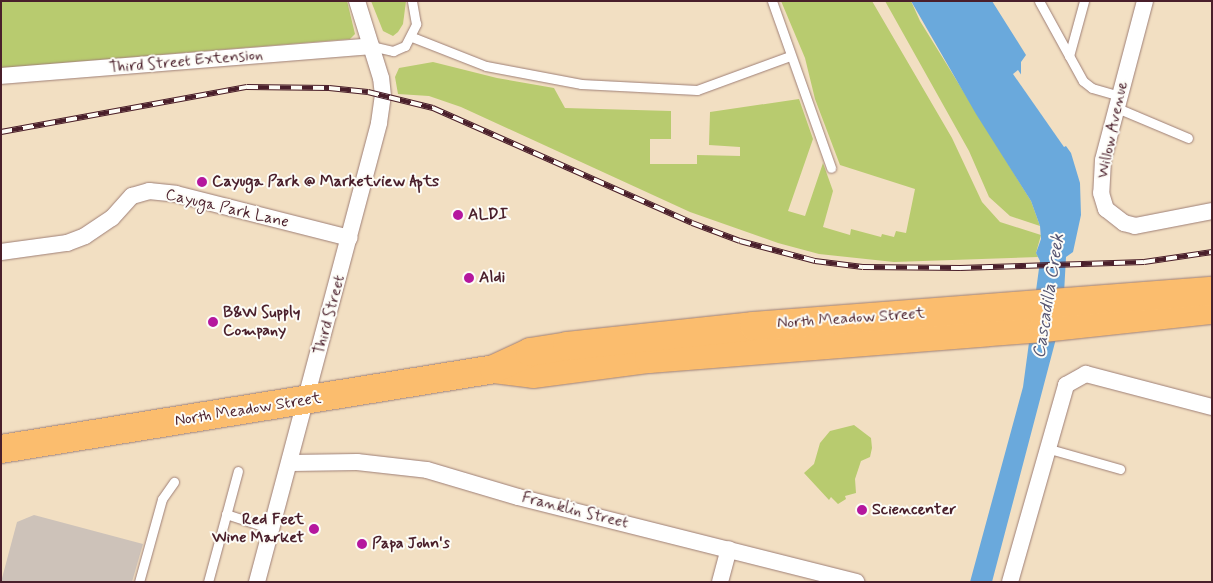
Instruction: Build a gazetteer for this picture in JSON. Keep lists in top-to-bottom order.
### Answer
{
  "streets": {
    "highway": ["North Meadow Street"],
    "street": [
      "Third Street Extension",
      "Willow Avenue",
      "Cayuga Park Lane",
      "Third Street",
      "Franklin Street"
    ]
  },
  "crossings": [
    ["Third Street Extension", "Third Street"],
    ["Cayuga Park Lane", "Third Street"],
    ["Third Street", "North Meadow Street"],
    ["Third Street", "Franklin Street"]
  ],
  "water": ["Cascadilla Creek"],
  "places": [
    "Cayuga Park @ Marketview Apts",
    "ALDI",
    "Aldi",
    "B&W Supply Company",
    "Sciencenter",
    "Red Feet Wine Market",
    "Papa John's"
  ]
}
